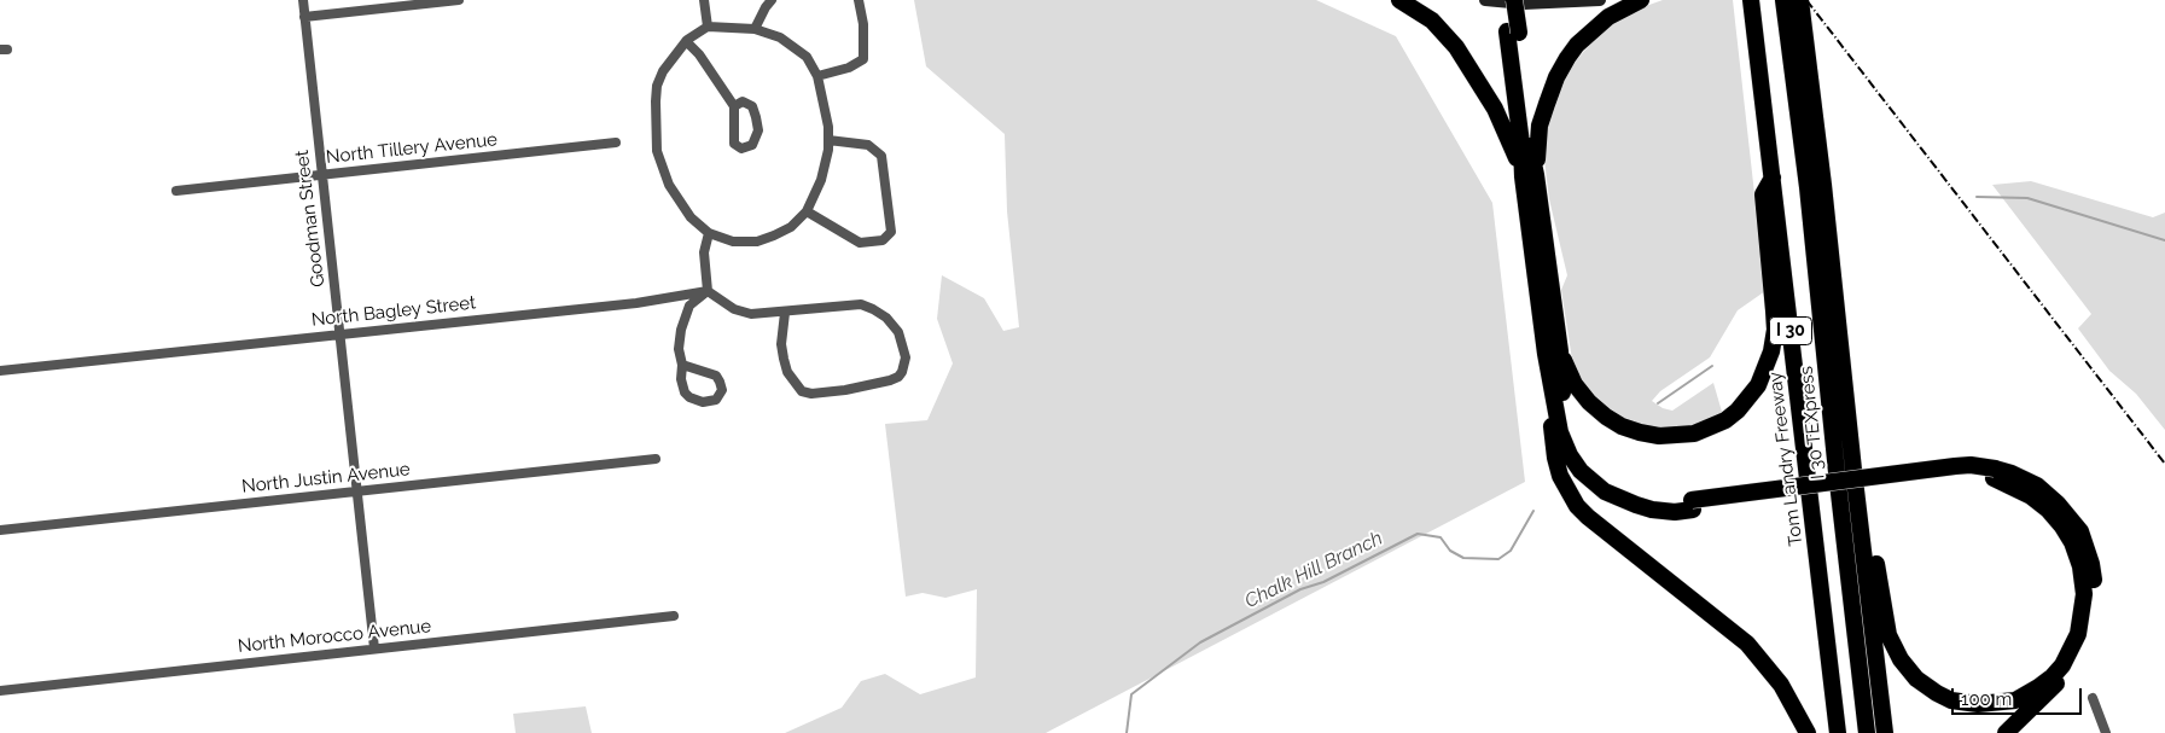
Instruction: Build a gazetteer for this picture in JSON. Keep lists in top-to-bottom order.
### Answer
{
  "streets": {
    "highway": ["I 30", "I 30 TEXpress", "Tom Landry Freeway"],
    "street": [
      "North Tillery Avenue",
      "Goodman Street",
      "North Bagley Street",
      "North Justin Avenue",
      "North Morocco Avenue"
    ]
  },
  "crossings": [
    ["North Tillery Avenue", "Goodman Street"],
    ["Goodman Street", "North Bagley Street"],
    ["Goodman Street", "North Justin Avenue"],
    ["Goodman Street", "North Morocco Avenue"],
    ["I 30", "I 30 TEXpress"]
  ],
  "water": ["Chalk Hill Branch"],
  "scale_bar": "100 m"
}
